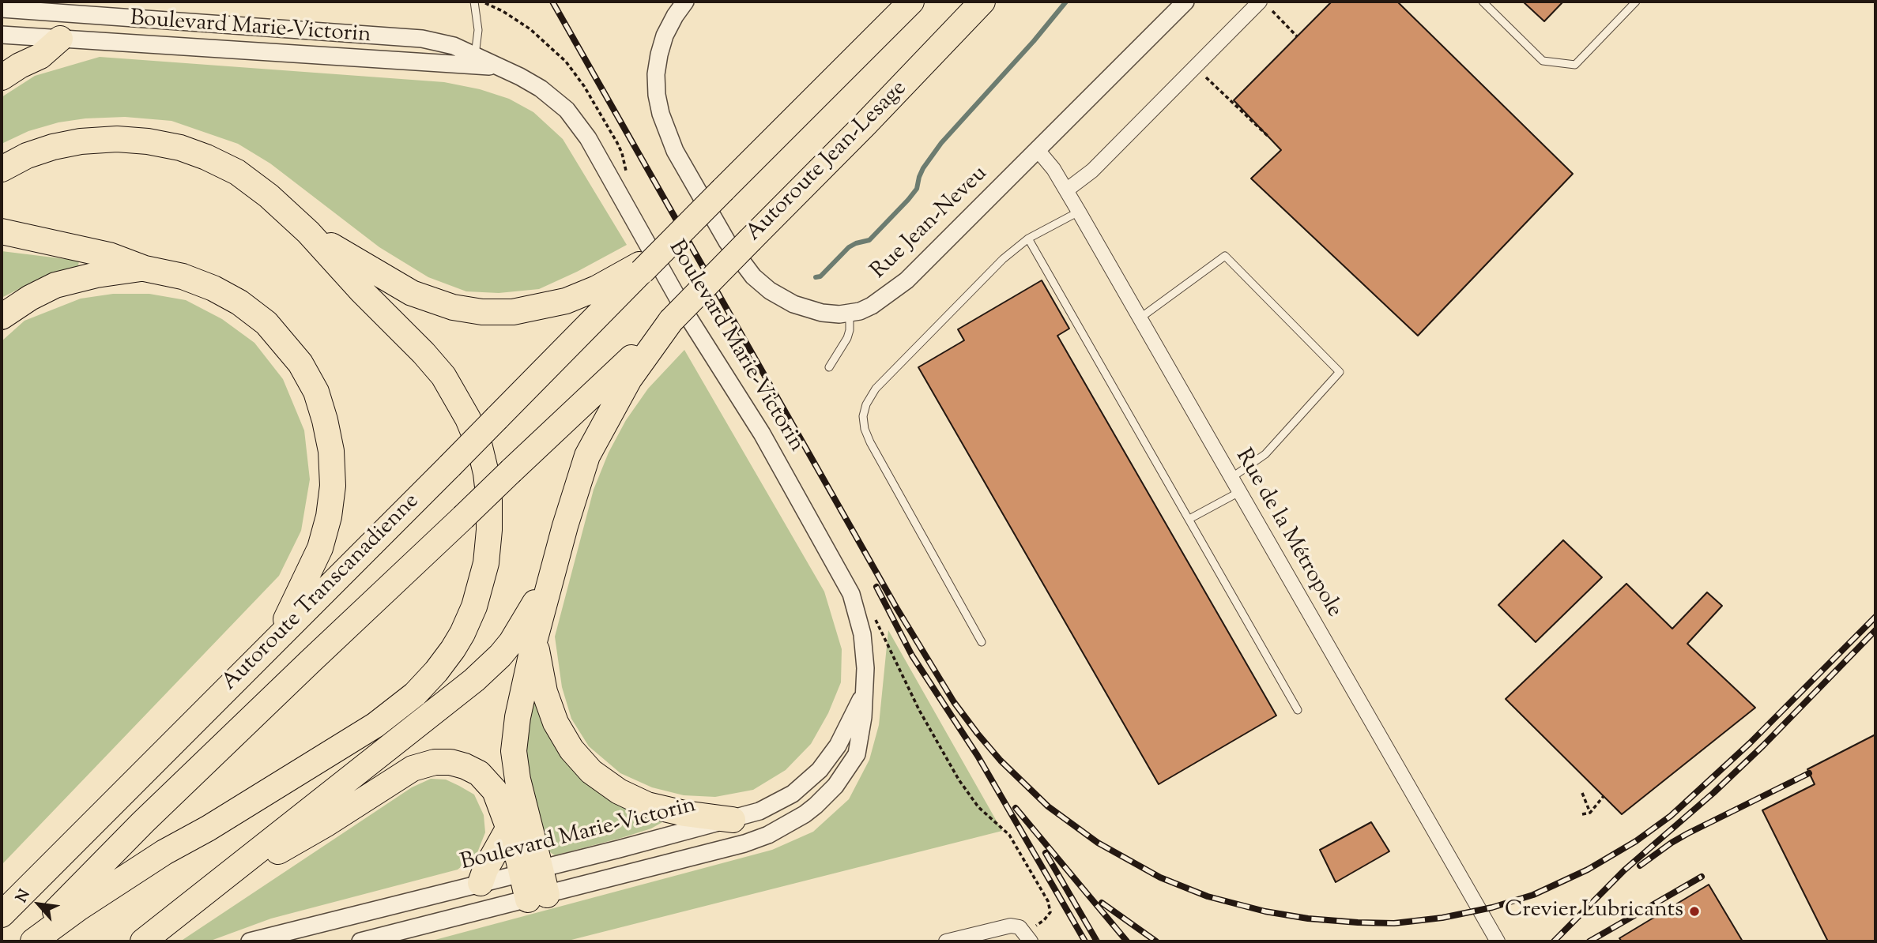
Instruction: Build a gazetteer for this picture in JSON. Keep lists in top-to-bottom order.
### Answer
{
  "streets": {
    "highway": ["Autoroute Jean-Lesage", "Autoroute Transcanadienne"],
    "street": ["Boulevard Marie-Victorin", "Rue Jean-Neveu", "Rue de la Métropole"]
  },
  "crossings": [
    ["Autoroute Jean-Lesage", "Autoroute Transcanadienne"],
    ["Rue Jean-Neveu", "Rue de la Métropole"]
  ],
  "places": ["Crevier Lubricants"],
  "north": "top left"
}
